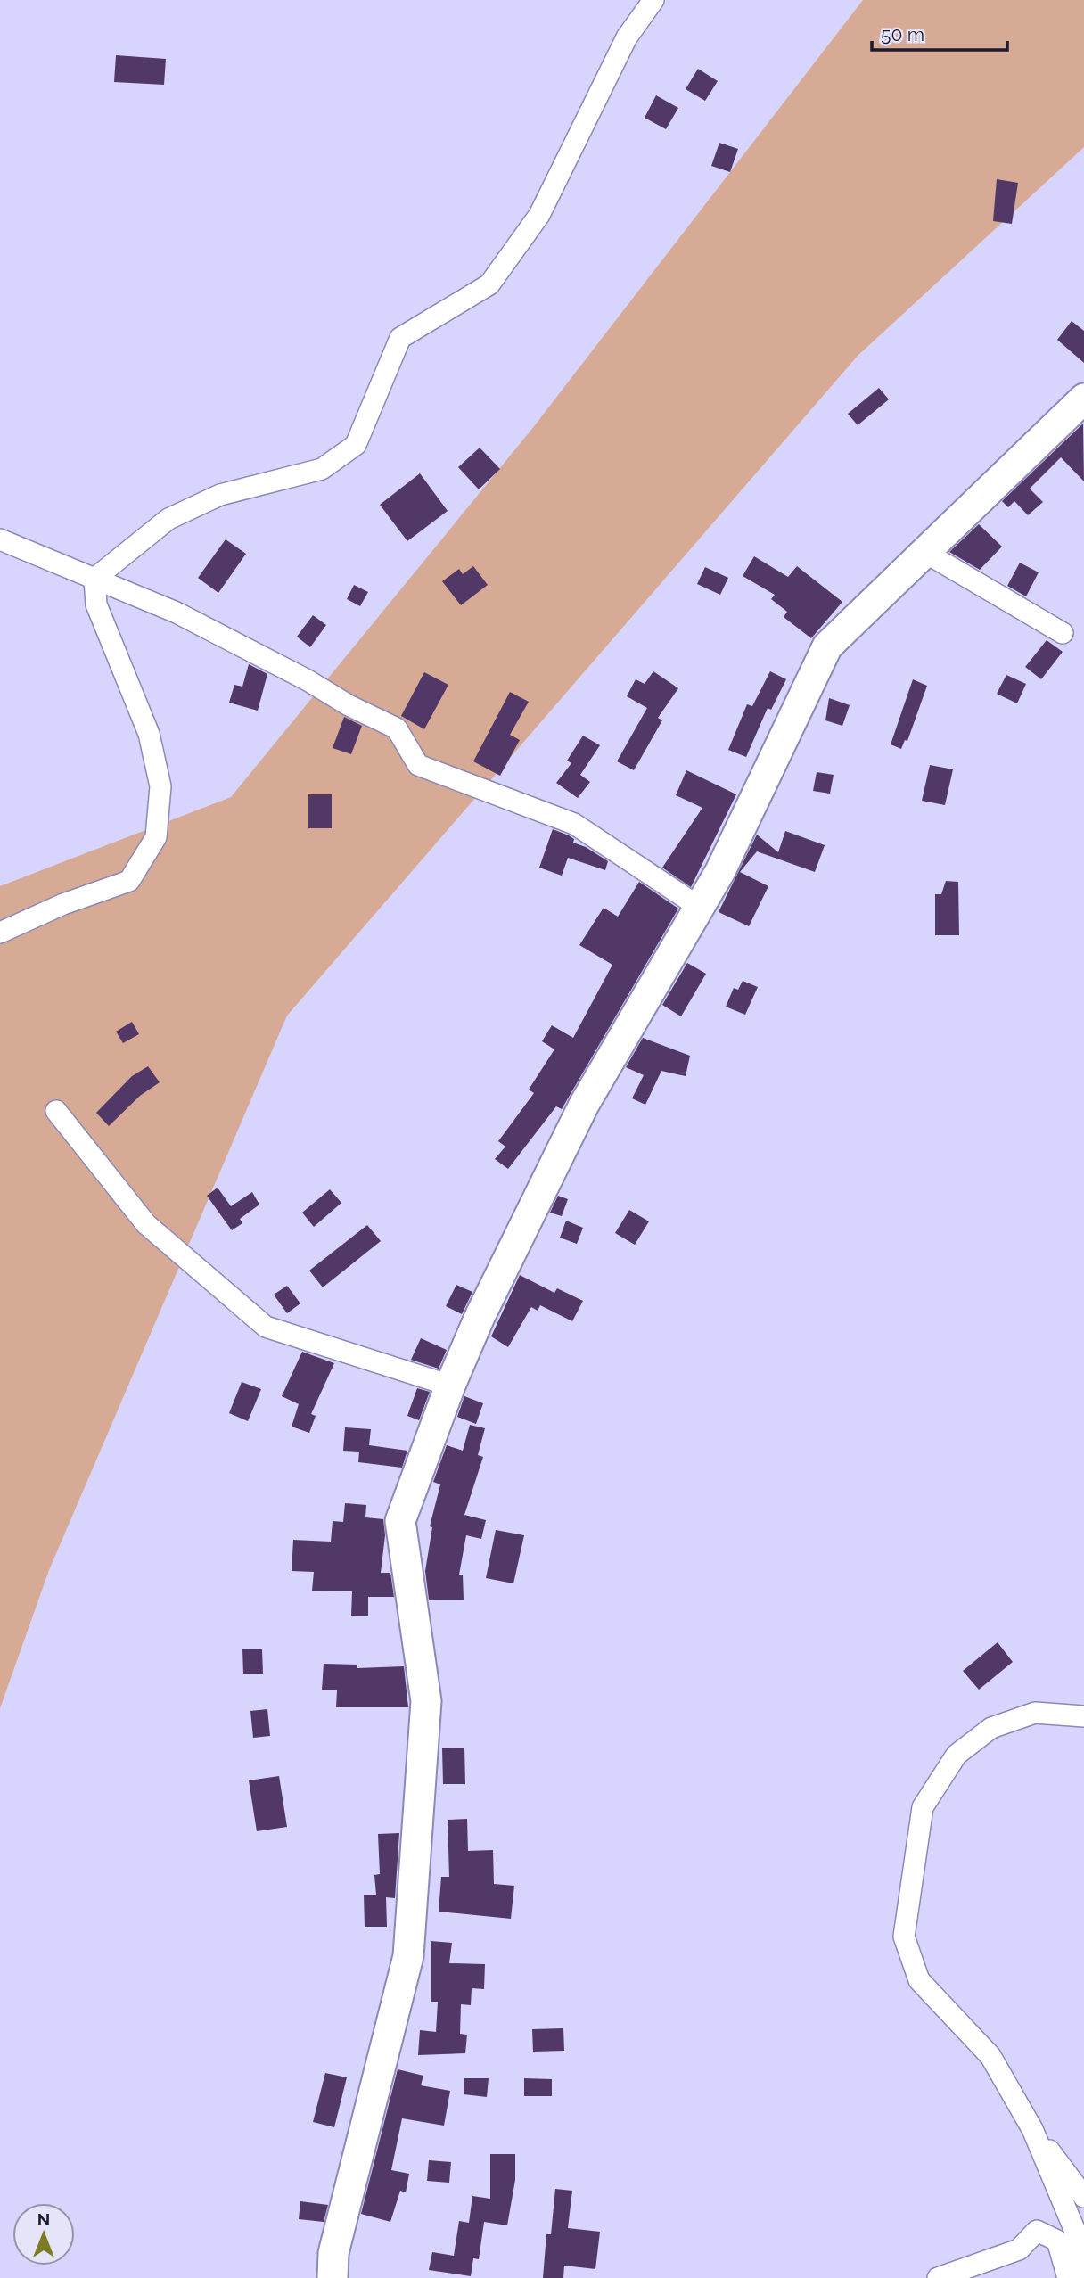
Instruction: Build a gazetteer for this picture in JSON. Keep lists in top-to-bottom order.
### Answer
{
  "scale_bar": "50 m",
  "north": "top"
}
